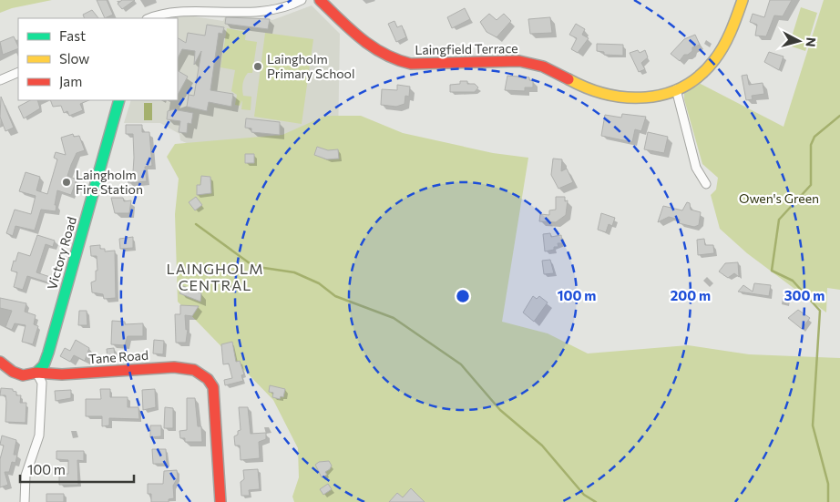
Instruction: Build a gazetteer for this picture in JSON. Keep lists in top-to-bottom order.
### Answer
{
  "streets": {
    "street": ["Laingfield Terrace", "Victory Road", "Tane Road"]
  },
  "crossings": [
    ["Victory Road", "Tane Road"]
  ],
  "districts": ["LAINGHOLM CENTRAL"],
  "parks": ["Owen's Green"],
  "places": ["Laingholm Primary School", "Laingholm Fire Station"],
  "legend": ["Fast", "Slow", "Jam"],
  "scale_bar": "100 m",
  "north": "right",
  "rings": ["100 m", "200 m", "300 m"]
}
